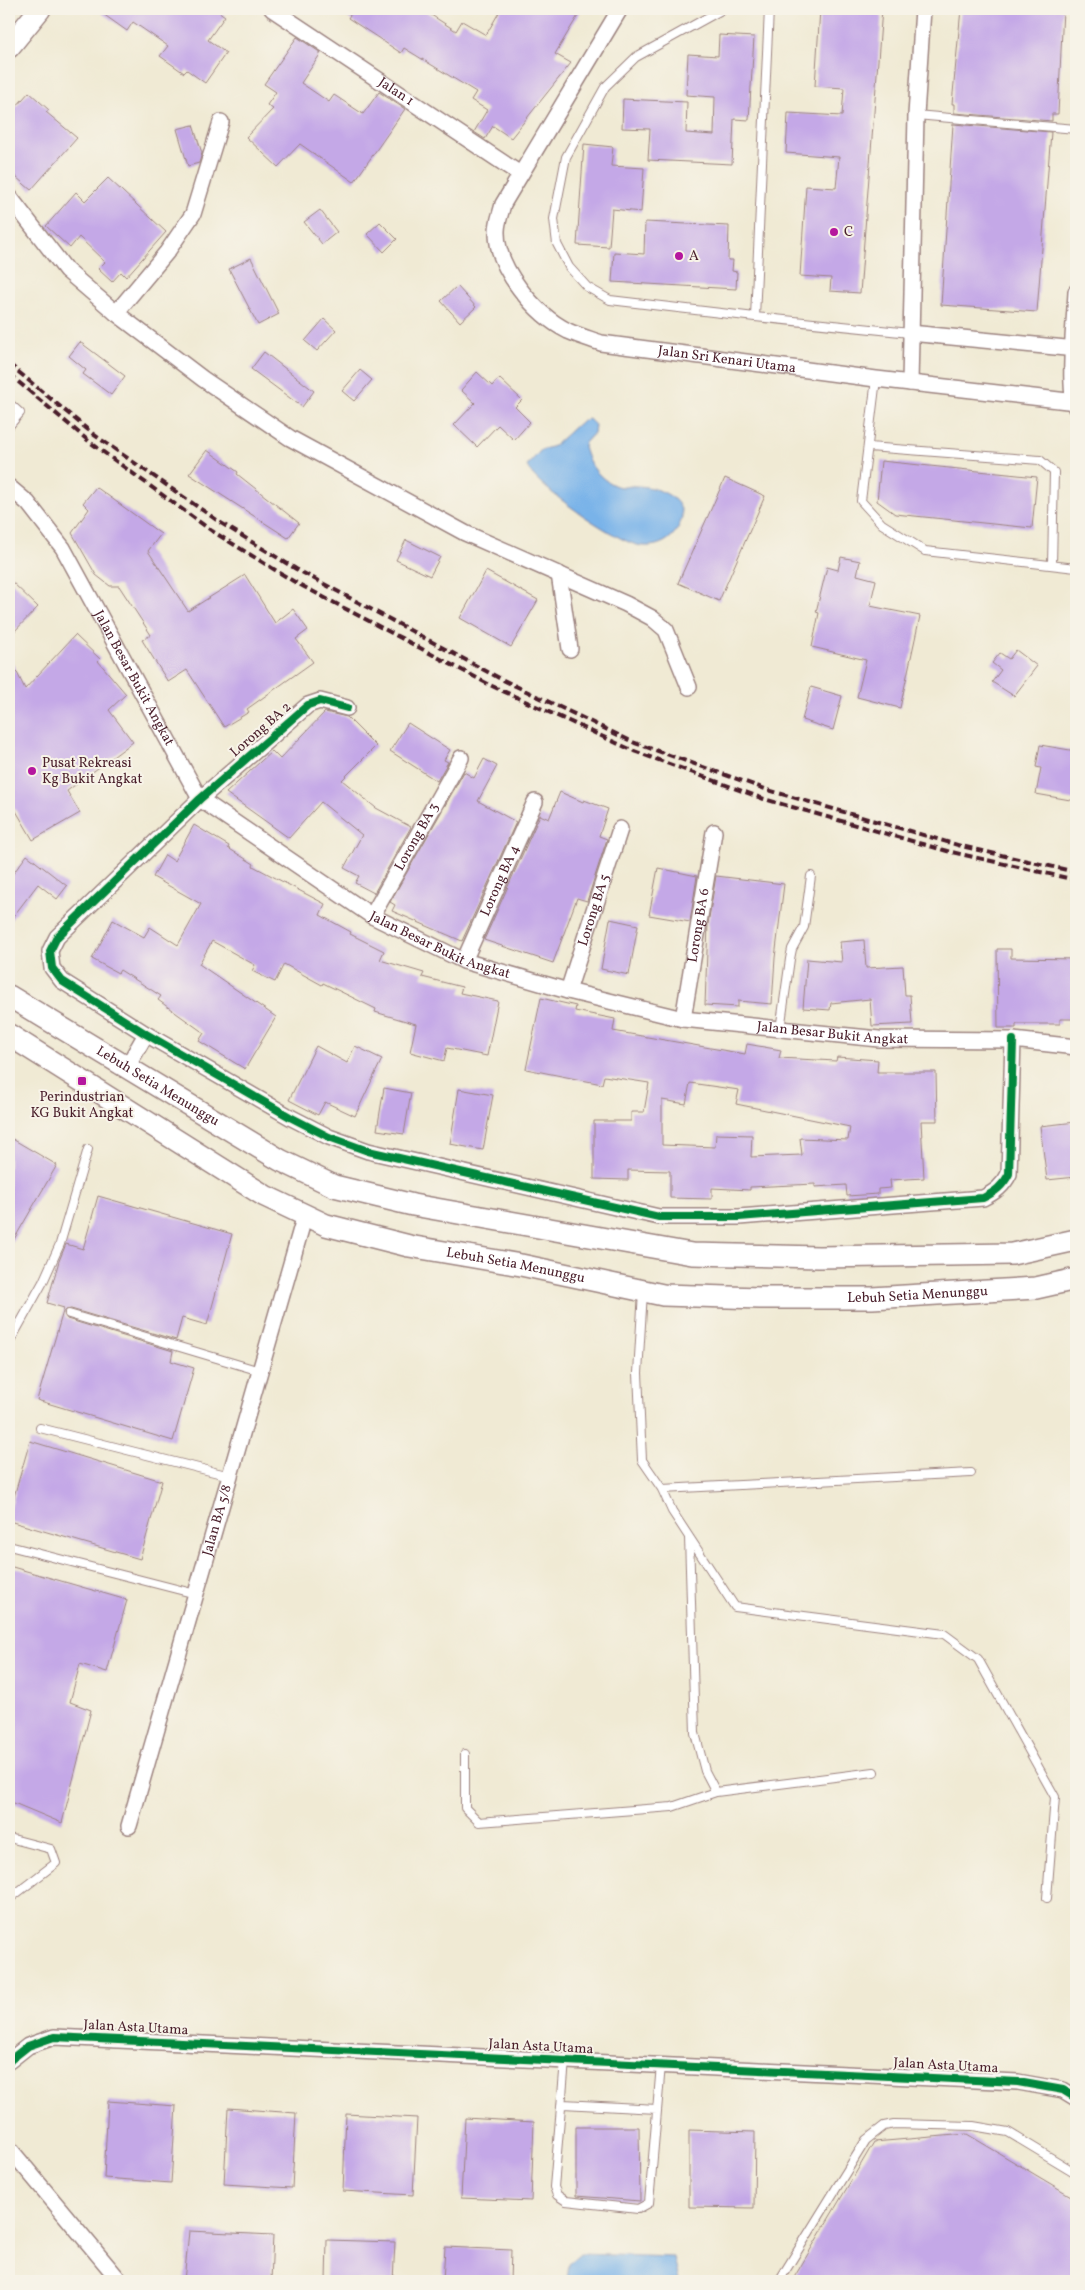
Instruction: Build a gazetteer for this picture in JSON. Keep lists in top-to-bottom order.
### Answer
{
  "streets": {
    "street": [
      "Jalan 1",
      "Jalan Sri Kenari Utama",
      "Jalan Besar Bukit Angkat",
      "Lorong BA 2",
      "Lorong BA 3",
      "Lorong BA 4",
      "Lorong BA 5",
      "Lorong BA 6",
      "Lebuh Setia Menunggu",
      "Jalan BA 5/8",
      "Jalan Asta Utama"
    ]
  },
  "crossings": [
    ["Jalan 1", "Jalan Sri Kenari Utama"],
    ["Jalan Besar Bukit Angkat", "Lorong BA 2"],
    ["Jalan Besar Bukit Angkat", "Lorong BA 3"],
    ["Jalan Besar Bukit Angkat", "Lorong BA 4"],
    ["Jalan Besar Bukit Angkat", "Lorong BA 5"],
    ["Jalan Besar Bukit Angkat", "Lorong BA 6"],
    ["Lebuh Setia Menunggu", "Jalan BA 5/8"]
  ],
  "places": {
    "other": ["C", "A", "Pusat Rekreasi Kg Bukit Angkat"],
    "transit": ["Perindustrian KG Bukit Angkat"]
  }
}
